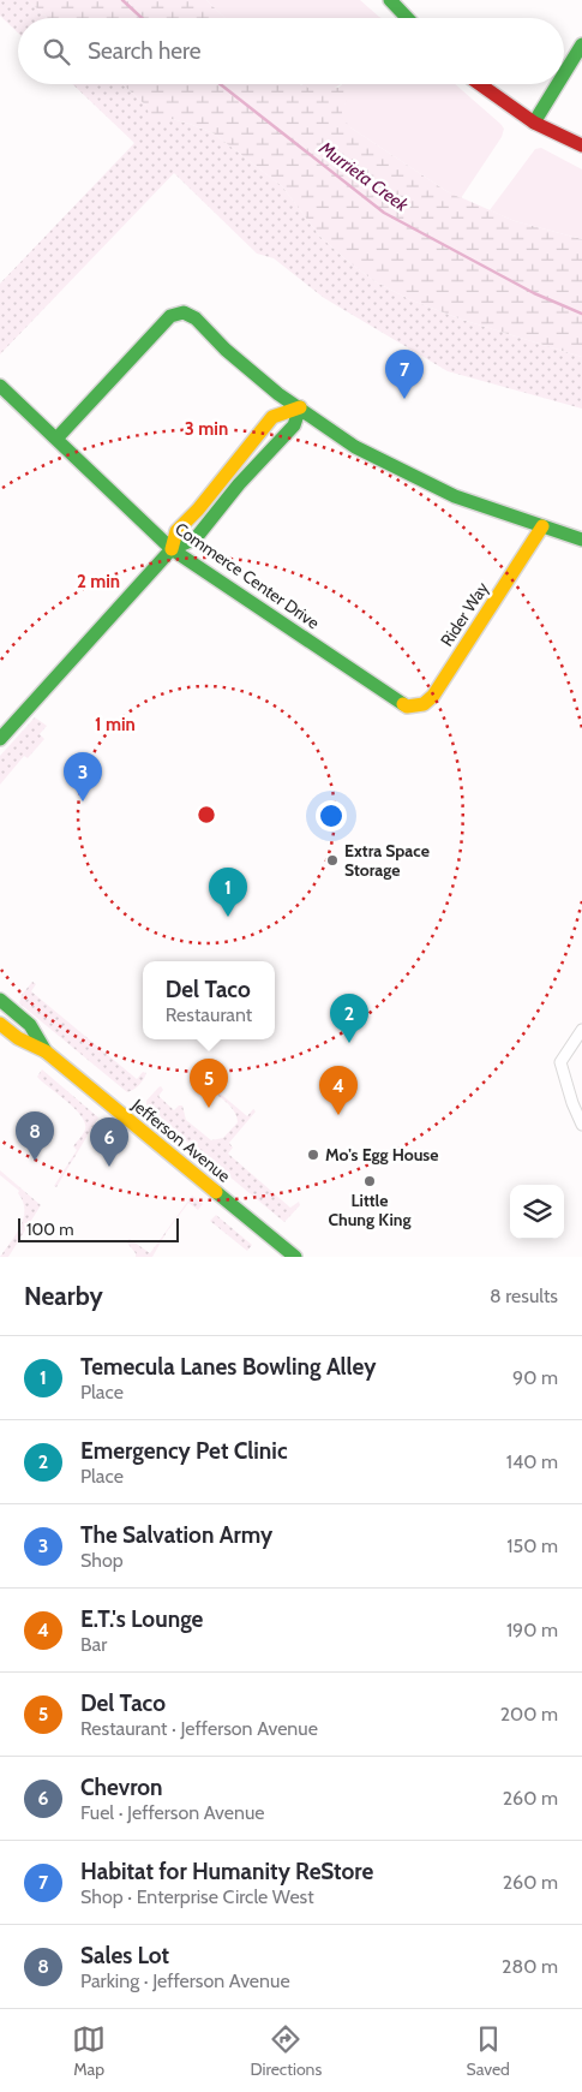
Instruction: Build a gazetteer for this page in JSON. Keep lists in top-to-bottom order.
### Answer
{
  "streets": {
    "street": ["Commerce Center Drive", "Rider Way", "Jefferson Avenue"]
  },
  "crossings": [
    ["Commerce Center Drive", "Rider Way"]
  ],
  "water": ["Murrieta Creek"],
  "places": ["Extra Space Storage", "Mo's Egg House", "Little Chung King"],
  "scale_bar": "100 m",
  "page": {
    "search": "Search here",
    "pins": [
      "7",
      "3",
      "1",
      "2",
      "5",
      "4",
      "8",
      "6"
    ],
    "popup": ["Del Taco", "Restaurant"],
    "scale": "100 m",
    "heading": ["Nearby", "8 results"],
    "list": [
      {
        "mark": "1",
        "name": "Temecula Lanes Bowling Alley",
        "note": "Place",
        "value": "90 m"
      },
      {
        "mark": "2",
        "name": "Emergency Pet Clinic",
        "note": "Place",
        "value": "140 m"
      },
      {
        "mark": "3",
        "name": "The Salvation Army",
        "note": "Shop",
        "value": "150 m"
      },
      {
        "mark": "4",
        "name": "E.T.'s Lounge",
        "note": "Bar",
        "value": "190 m"
      },
      {
        "mark": "5",
        "name": "Del Taco",
        "note": "Restaurant · Jefferson Avenue",
        "value": "200 m"
      },
      {
        "mark": "6",
        "name": "Chevron",
        "note": "Fuel · Jefferson Avenue",
        "value": "260 m"
      },
      {
        "mark": "7",
        "name": "Habitat for Humanity ReStore",
        "note": "Shop · Enterprise Circle West",
        "value": "260 m"
      },
      {
        "mark": "8",
        "name": "Sales Lot",
        "note": "Parking · Jefferson Avenue",
        "value": "280 m"
      }
    ],
    "nav": ["Map", "Directions", "Saved"]
  },
  "rings": ["3 min", "2 min", "1 min"]
}
